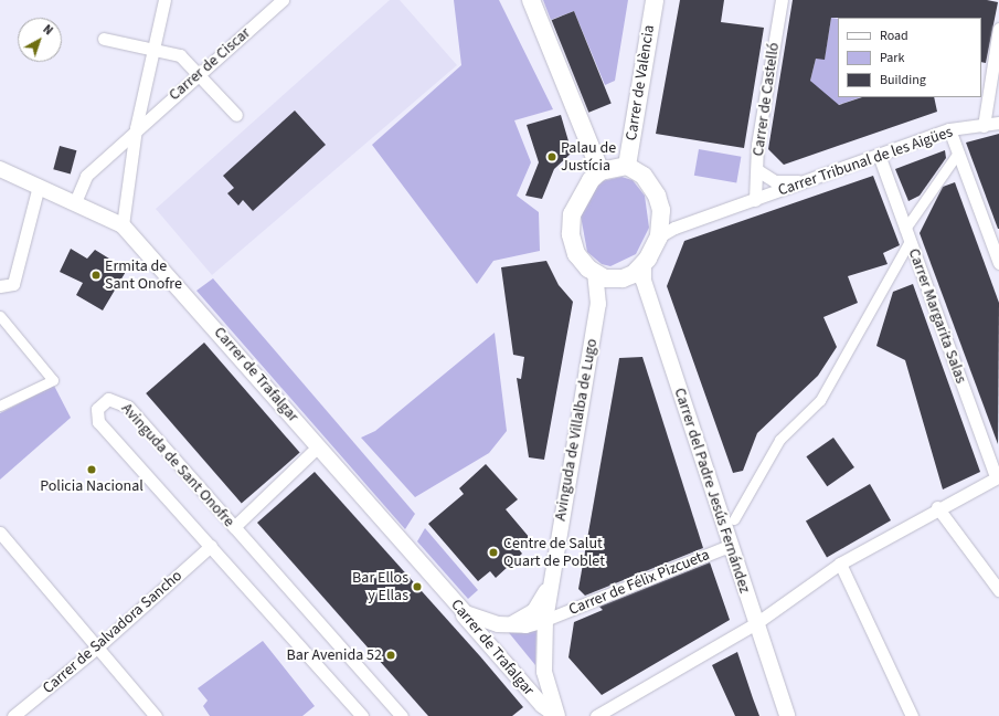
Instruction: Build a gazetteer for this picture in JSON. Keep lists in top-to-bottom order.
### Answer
{
  "streets": {
    "main road": ["Carrer de València"],
    "street": [
      "Carrer de Ciscar",
      "Carrer de Castelló",
      "Carrer Tribunal de les Aigües",
      "Carrer Margarita Salas",
      "Carrer de Trafalgar",
      "Avinguda de Villalba de Lugo",
      "Avinguda de Sant Onofre",
      "Carrer del Padre Jesús Fernández",
      "Carrer de Félix Pizcueta",
      "Carrer de Salvadora Sancho"
    ]
  },
  "crossings": [
    ["Carrer de Ciscar", "Carrer de Trafalgar"],
    ["Carrer de València", "Carrer Tribunal de les Aigües"],
    ["Carrer de València", "Avinguda de Villalba de Lugo"],
    ["Carrer de València", "Carrer del Padre Jesús Fernández"],
    ["Carrer de Castelló", "Carrer Tribunal de les Aigües"],
    ["Carrer Tribunal de les Aigües", "Carrer Margarita Salas"],
    ["Carrer Tribunal de les Aigües", "Avinguda de Villalba de Lugo"],
    ["Carrer Tribunal de les Aigües", "Carrer del Padre Jesús Fernández"],
    ["Carrer de Trafalgar", "Avinguda de Villalba de Lugo"],
    ["Carrer de Trafalgar", "Carrer de Félix Pizcueta"],
    ["Avinguda de Villalba de Lugo", "Carrer del Padre Jesús Fernández"],
    ["Avinguda de Villalba de Lugo", "Carrer de Félix Pizcueta"],
    ["Avinguda de Sant Onofre", "Carrer de Salvadora Sancho"],
    ["Carrer del Padre Jesús Fernández", "Carrer de Félix Pizcueta"]
  ],
  "places": [
    "Palau de Justícia",
    "Ermita de Sant Onofre",
    "Policia Nacional",
    "Centre de Salut Quart de Poblet",
    "Bar Ellos y Ellas",
    "Bar Avenida 52"
  ],
  "legend": ["Road", "Park", "Building"],
  "north": "top right"
}
